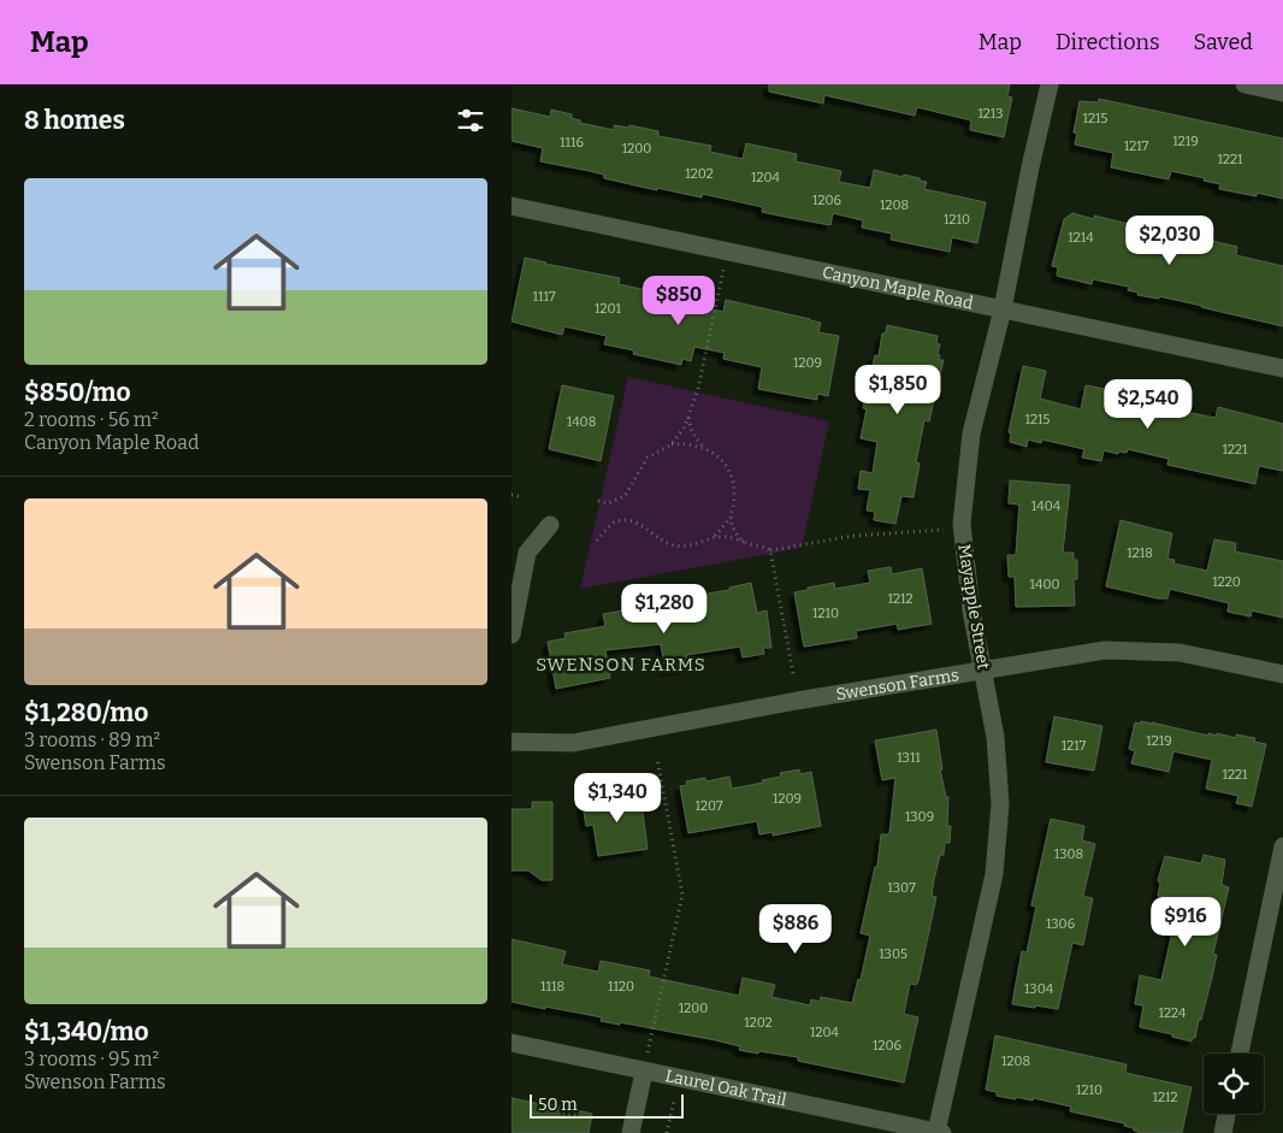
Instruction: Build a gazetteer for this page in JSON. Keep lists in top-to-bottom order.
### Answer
{
  "streets": {
    "street": [
      "Canyon Maple Road",
      "Mayapple Street",
      "Swenson Farms",
      "Laurel Oak Trail"
    ]
  },
  "crossings": [
    ["Canyon Maple Road", "Mayapple Street"],
    ["Mayapple Street", "Swenson Farms"],
    ["Mayapple Street", "Laurel Oak Trail"]
  ],
  "districts": ["SWENSON FARMS"],
  "house_numbers": [
    "1213",
    "1215",
    "1219",
    "1116",
    "1217",
    "1200",
    "1221",
    "1202",
    "1204",
    "1206",
    "1208",
    "1210",
    "1214",
    "1117",
    "1201",
    "1209",
    "1215",
    "1408",
    "1221",
    "1404",
    "1218",
    "1220",
    "1400",
    "1212",
    "1210",
    "1219",
    "1217",
    "1311",
    "1221",
    "1209",
    "1207",
    "1309",
    "1308",
    "1307",
    "1306",
    "1305",
    "1118",
    "1120",
    "1304",
    "1200",
    "1224",
    "1202",
    "1204",
    "1206",
    "1208",
    "1210",
    "1212"
  ],
  "scale_bar": "50 m",
  "page": {
    "header": "Map",
    "nav": ["Map", "Directions", "Saved"],
    "heading": "8 homes",
    "list": [
      {
        "name": "$850/mo",
        "note": "2 rooms · 56 m² · Canyon Maple Road"
      },
      {
        "name": "$1,280/mo",
        "note": "3 rooms · 89 m² · Swenson Farms"
      },
      {
        "name": "$1,340/mo",
        "note": "3 rooms · 95 m² · Swenson Farms"
      }
    ],
    "price": [
      "$2,030",
      "$850",
      "$1,850",
      "$2,540",
      "$1,280",
      "$1,340",
      "$916",
      "$886"
    ],
    "scale": "50 m"
  }
}
